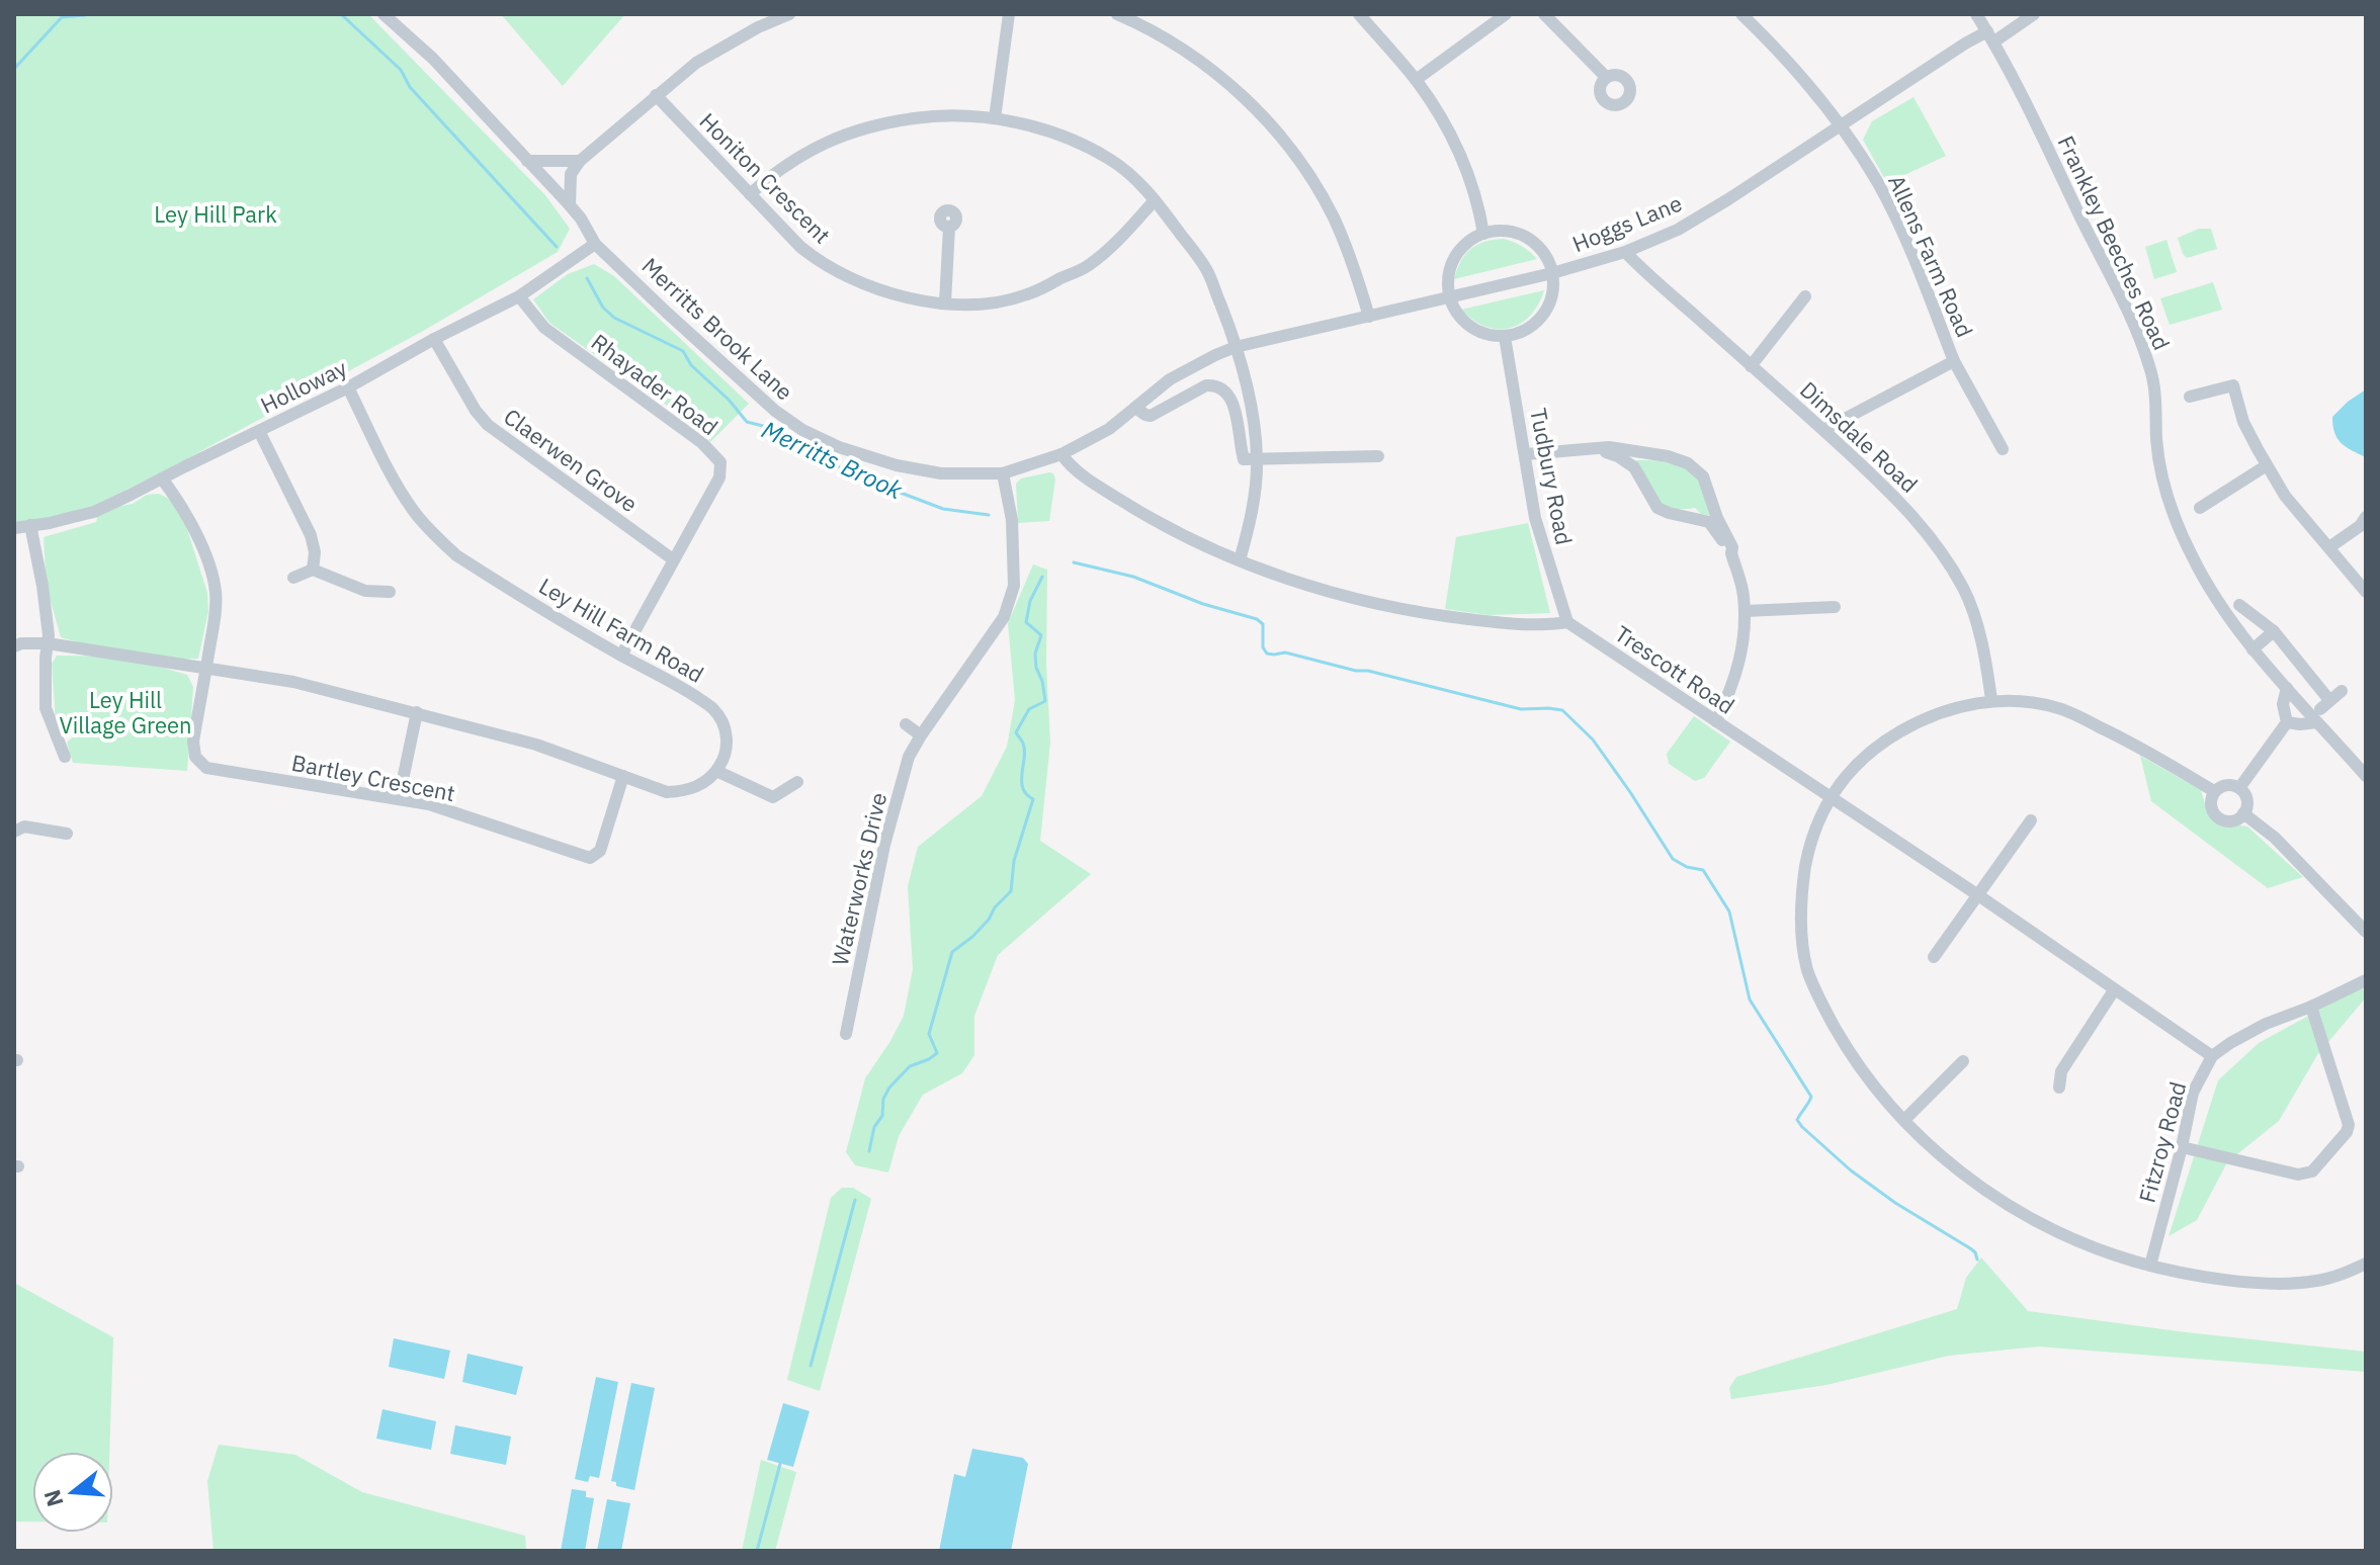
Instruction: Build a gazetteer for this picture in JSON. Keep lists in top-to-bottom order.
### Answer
{
  "streets": {
    "street": [
      "Honiton Crescent",
      "Hoggs Lane",
      "Frankley Beeches Road",
      "Allens Farm Road",
      "Merritts Brook Lane",
      "Rhayader Road",
      "Holloway",
      "Dimsdale Road",
      "Claerwen Grove",
      "Tudbury Road",
      "Ley Hill Farm Road",
      "Trescott Road",
      "Bartley Crescent",
      "Waterworks Drive",
      "Fitzroy Road"
    ]
  },
  "crossings": [
    ["Hoggs Lane", "Frankley Beeches Road"],
    ["Hoggs Lane", "Allens Farm Road"],
    ["Hoggs Lane", "Merritts Brook Lane"],
    ["Hoggs Lane", "Dimsdale Road"],
    ["Allens Farm Road", "Dimsdale Road"],
    ["Merritts Brook Lane", "Holloway"],
    ["Merritts Brook Lane", "Waterworks Drive"],
    ["Rhayader Road", "Holloway"],
    ["Rhayader Road", "Claerwen Grove"],
    ["Holloway", "Claerwen Grove"],
    ["Holloway", "Ley Hill Farm Road"],
    ["Tudbury Road", "Trescott Road"],
    ["Trescott Road", "Fitzroy Road"]
  ],
  "water": ["Merritts Brook"],
  "parks": ["Ley Hill Park", "Ley Hill Village Green"],
  "north": "left"
}
